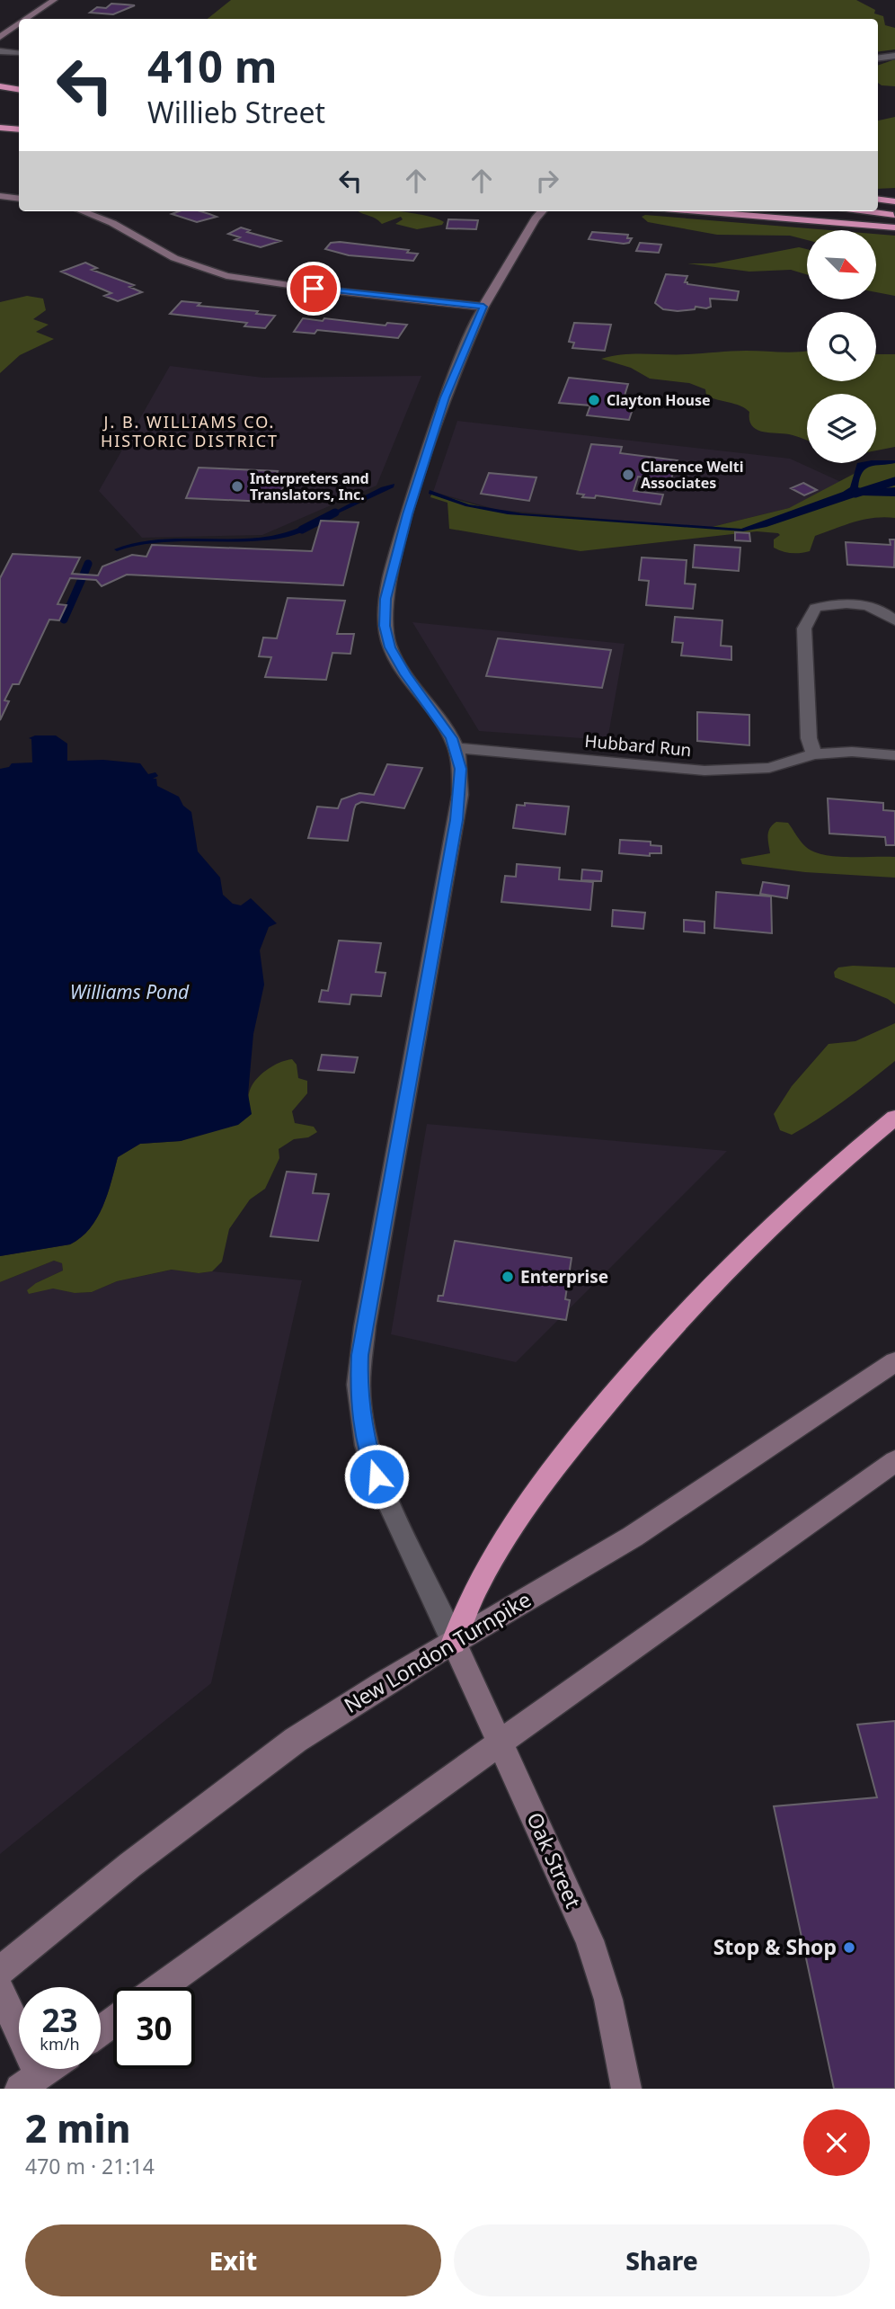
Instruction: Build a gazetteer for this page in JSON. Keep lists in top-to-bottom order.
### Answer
{
  "streets": {
    "street": ["Hubbard Run", "New London Turnpike", "Oak Street"]
  },
  "crossings": [
    ["New London Turnpike", "Oak Street"]
  ],
  "districts": ["J. B. WILLIAMS CO. HISTORIC DISTRICT"],
  "water": ["Williams Pond"],
  "places": [
    "Clayton House",
    "Clarence Welti Associates",
    "Interpreters and Translators, Inc.",
    "Enterprise",
    "Stop & Shop"
  ],
  "north": "bottom right",
  "page": {
    "turn": ["410 m", "Willieb Street"],
    "speed": "23 km/h",
    "limit": "30",
    "heading": ["2 min", "470 m · 21:14"],
    "buttons": ["Exit", "Share"]
  }
}
